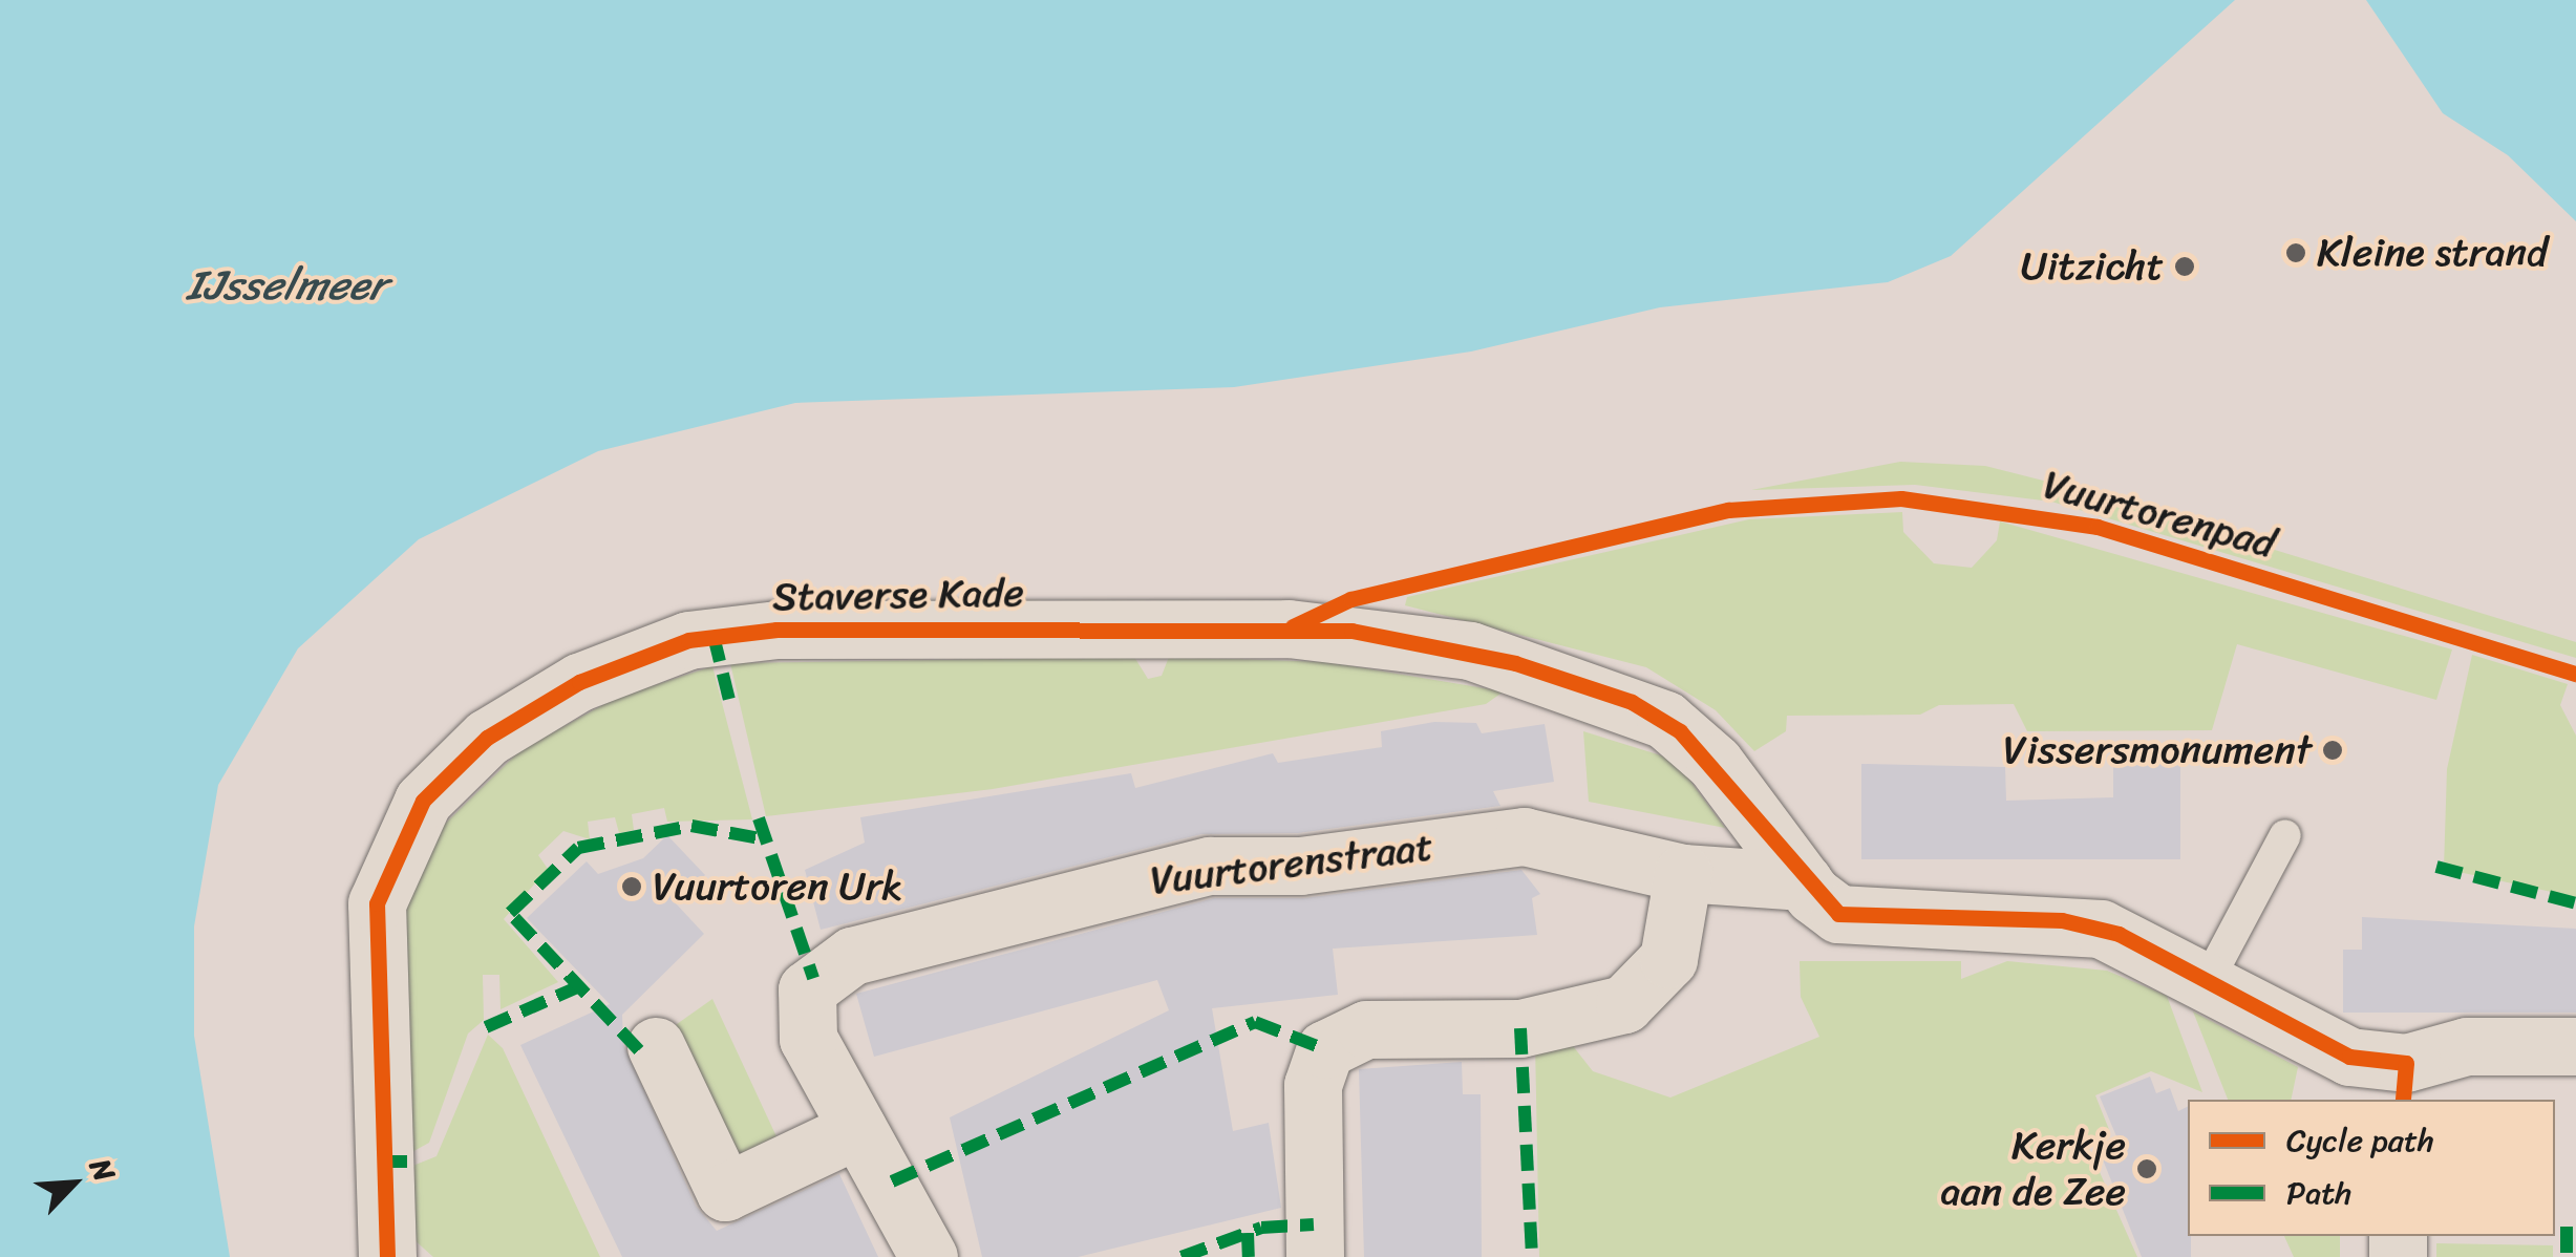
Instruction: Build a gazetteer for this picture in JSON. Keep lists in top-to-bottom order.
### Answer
{
  "streets": {
    "street": ["Staverse Kade", "Vuurtorenstraat"],
    "cycle path": ["Vuurtorenpad"]
  },
  "crossings": [
    ["Staverse Kade", "Vuurtorenstraat"]
  ],
  "water": ["IJsselmeer"],
  "places": [
    "Kleine strand",
    "Uitzicht",
    "Vissersmonument",
    "Vuurtoren Urk",
    "Kerkje aan de Zee"
  ],
  "legend": ["Cycle path", "Path"],
  "north": "top right"
}
